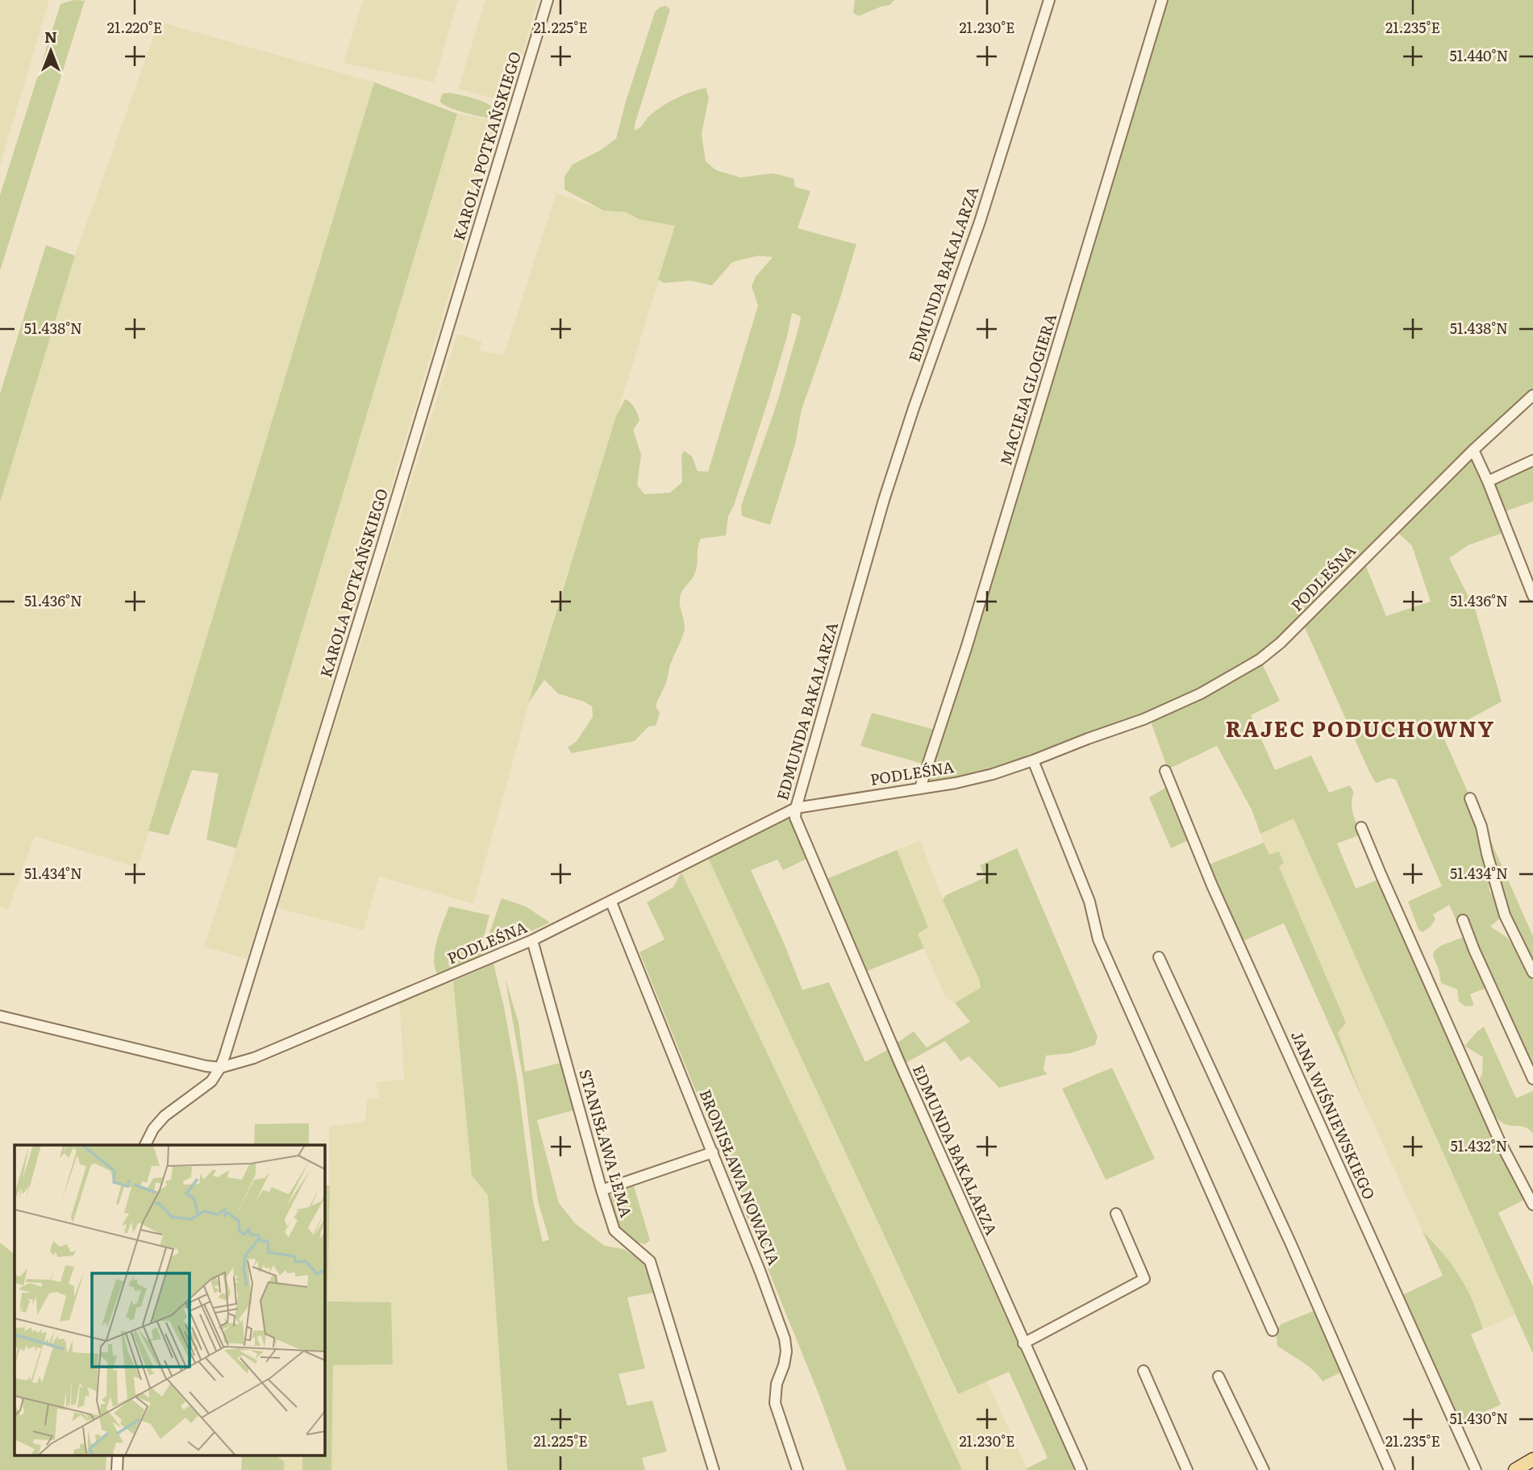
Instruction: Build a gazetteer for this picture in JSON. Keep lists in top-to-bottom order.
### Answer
{
  "streets": {
    "street": [
      "KAROLA POTKAŃSKIEGO",
      "EDMUNDA BAKALARZA",
      "MACIEJA GLOGIERA",
      "PODLEŚNA",
      "JANA WIŚNIEWSKIEGO",
      "STANISŁAWA LEMA",
      "BRONISŁAWA NOWACIA"
    ]
  },
  "crossings": [
    ["KAROLA POTKAŃSKIEGO", "PODLEŚNA"],
    ["EDMUNDA BAKALARZA", "PODLEŚNA"],
    ["MACIEJA GLOGIERA", "PODLEŚNA"],
    ["PODLEŚNA", "STANISŁAWA LEMA"],
    ["PODLEŚNA", "BRONISŁAWA NOWACIA"]
  ],
  "districts": ["RAJEC PODUCHOWNY"],
  "north": "top",
  "coordinates": [
    "21.220°E",
    "21.225°E",
    "21.230°E",
    "21.235°E",
    "51.440°N",
    "51.438°N",
    "51.436°N",
    "51.434°N",
    "51.432°N",
    "51.430°N"
  ]
}
